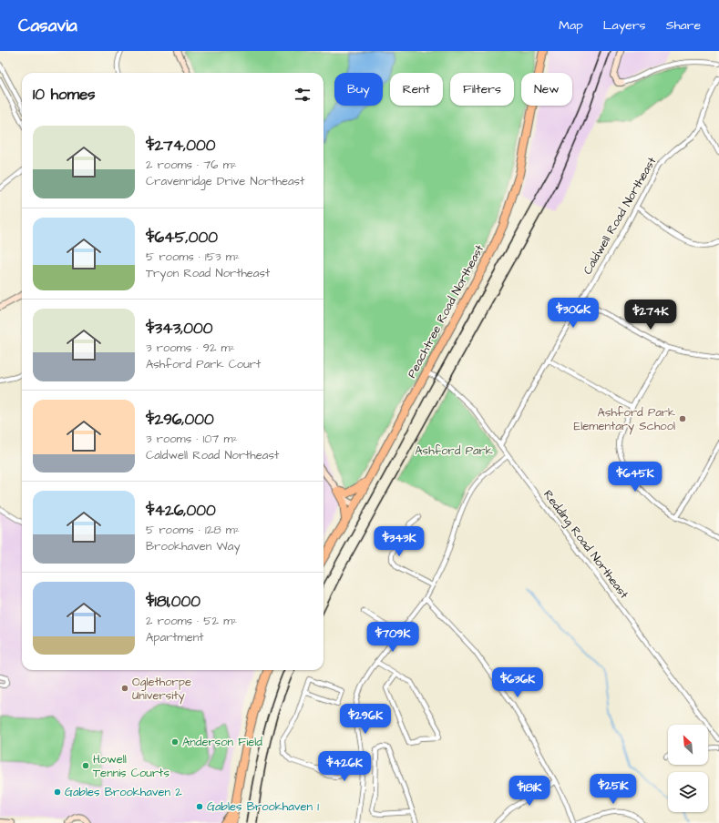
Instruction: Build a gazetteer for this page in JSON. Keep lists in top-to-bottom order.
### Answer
{
  "streets": {
    "highway": ["Peachtree Road Northeast"],
    "street": ["Caldwell Road Northeast", "Redding Road Northeast"]
  },
  "crossings": [
    ["Caldwell Road Northeast", "Redding Road Northeast"],
    ["Peachtree Road Northeast", "Redding Road Northeast"]
  ],
  "parks": ["Ashford Park"],
  "places": [
    "Ashford Park Elementary School",
    "Oglethorpe University",
    "Anderson Field",
    "Howell Tennis Courts",
    "Gables Brookhaven 2",
    "Gables Brookhaven 1"
  ],
  "north": "top left",
  "page": {
    "header": "Casavia",
    "nav": ["Map", "Layers", "Share"],
    "chip": [
      "Buy",
      "Rent",
      "Filters",
      "New"
    ],
    "heading": "10 homes",
    "list": [
      {
        "name": "$274,000",
        "note": "2 rooms · 76 m² · Cravenridge Drive Northeast"
      },
      {
        "name": "$645,000",
        "note": "5 rooms · 153 m² · Tryon Road Northeast"
      },
      {
        "name": "$343,000",
        "note": "3 rooms · 92 m² · Ashford Park Court"
      },
      {
        "name": "$296,000",
        "note": "3 rooms · 107 m² · Caldwell Road Northeast"
      },
      {
        "name": "$426,000",
        "note": "5 rooms · 128 m² · Brookhaven Way"
      },
      {
        "name": "$181,000",
        "note": "2 rooms · 52 m² · Apartment"
      }
    ],
    "price": [
      "$306K",
      "$274K",
      "$645K",
      "$343K",
      "$709K",
      "$636K",
      "$296K",
      "$426K",
      "$251K",
      "$181K"
    ]
  }
}
